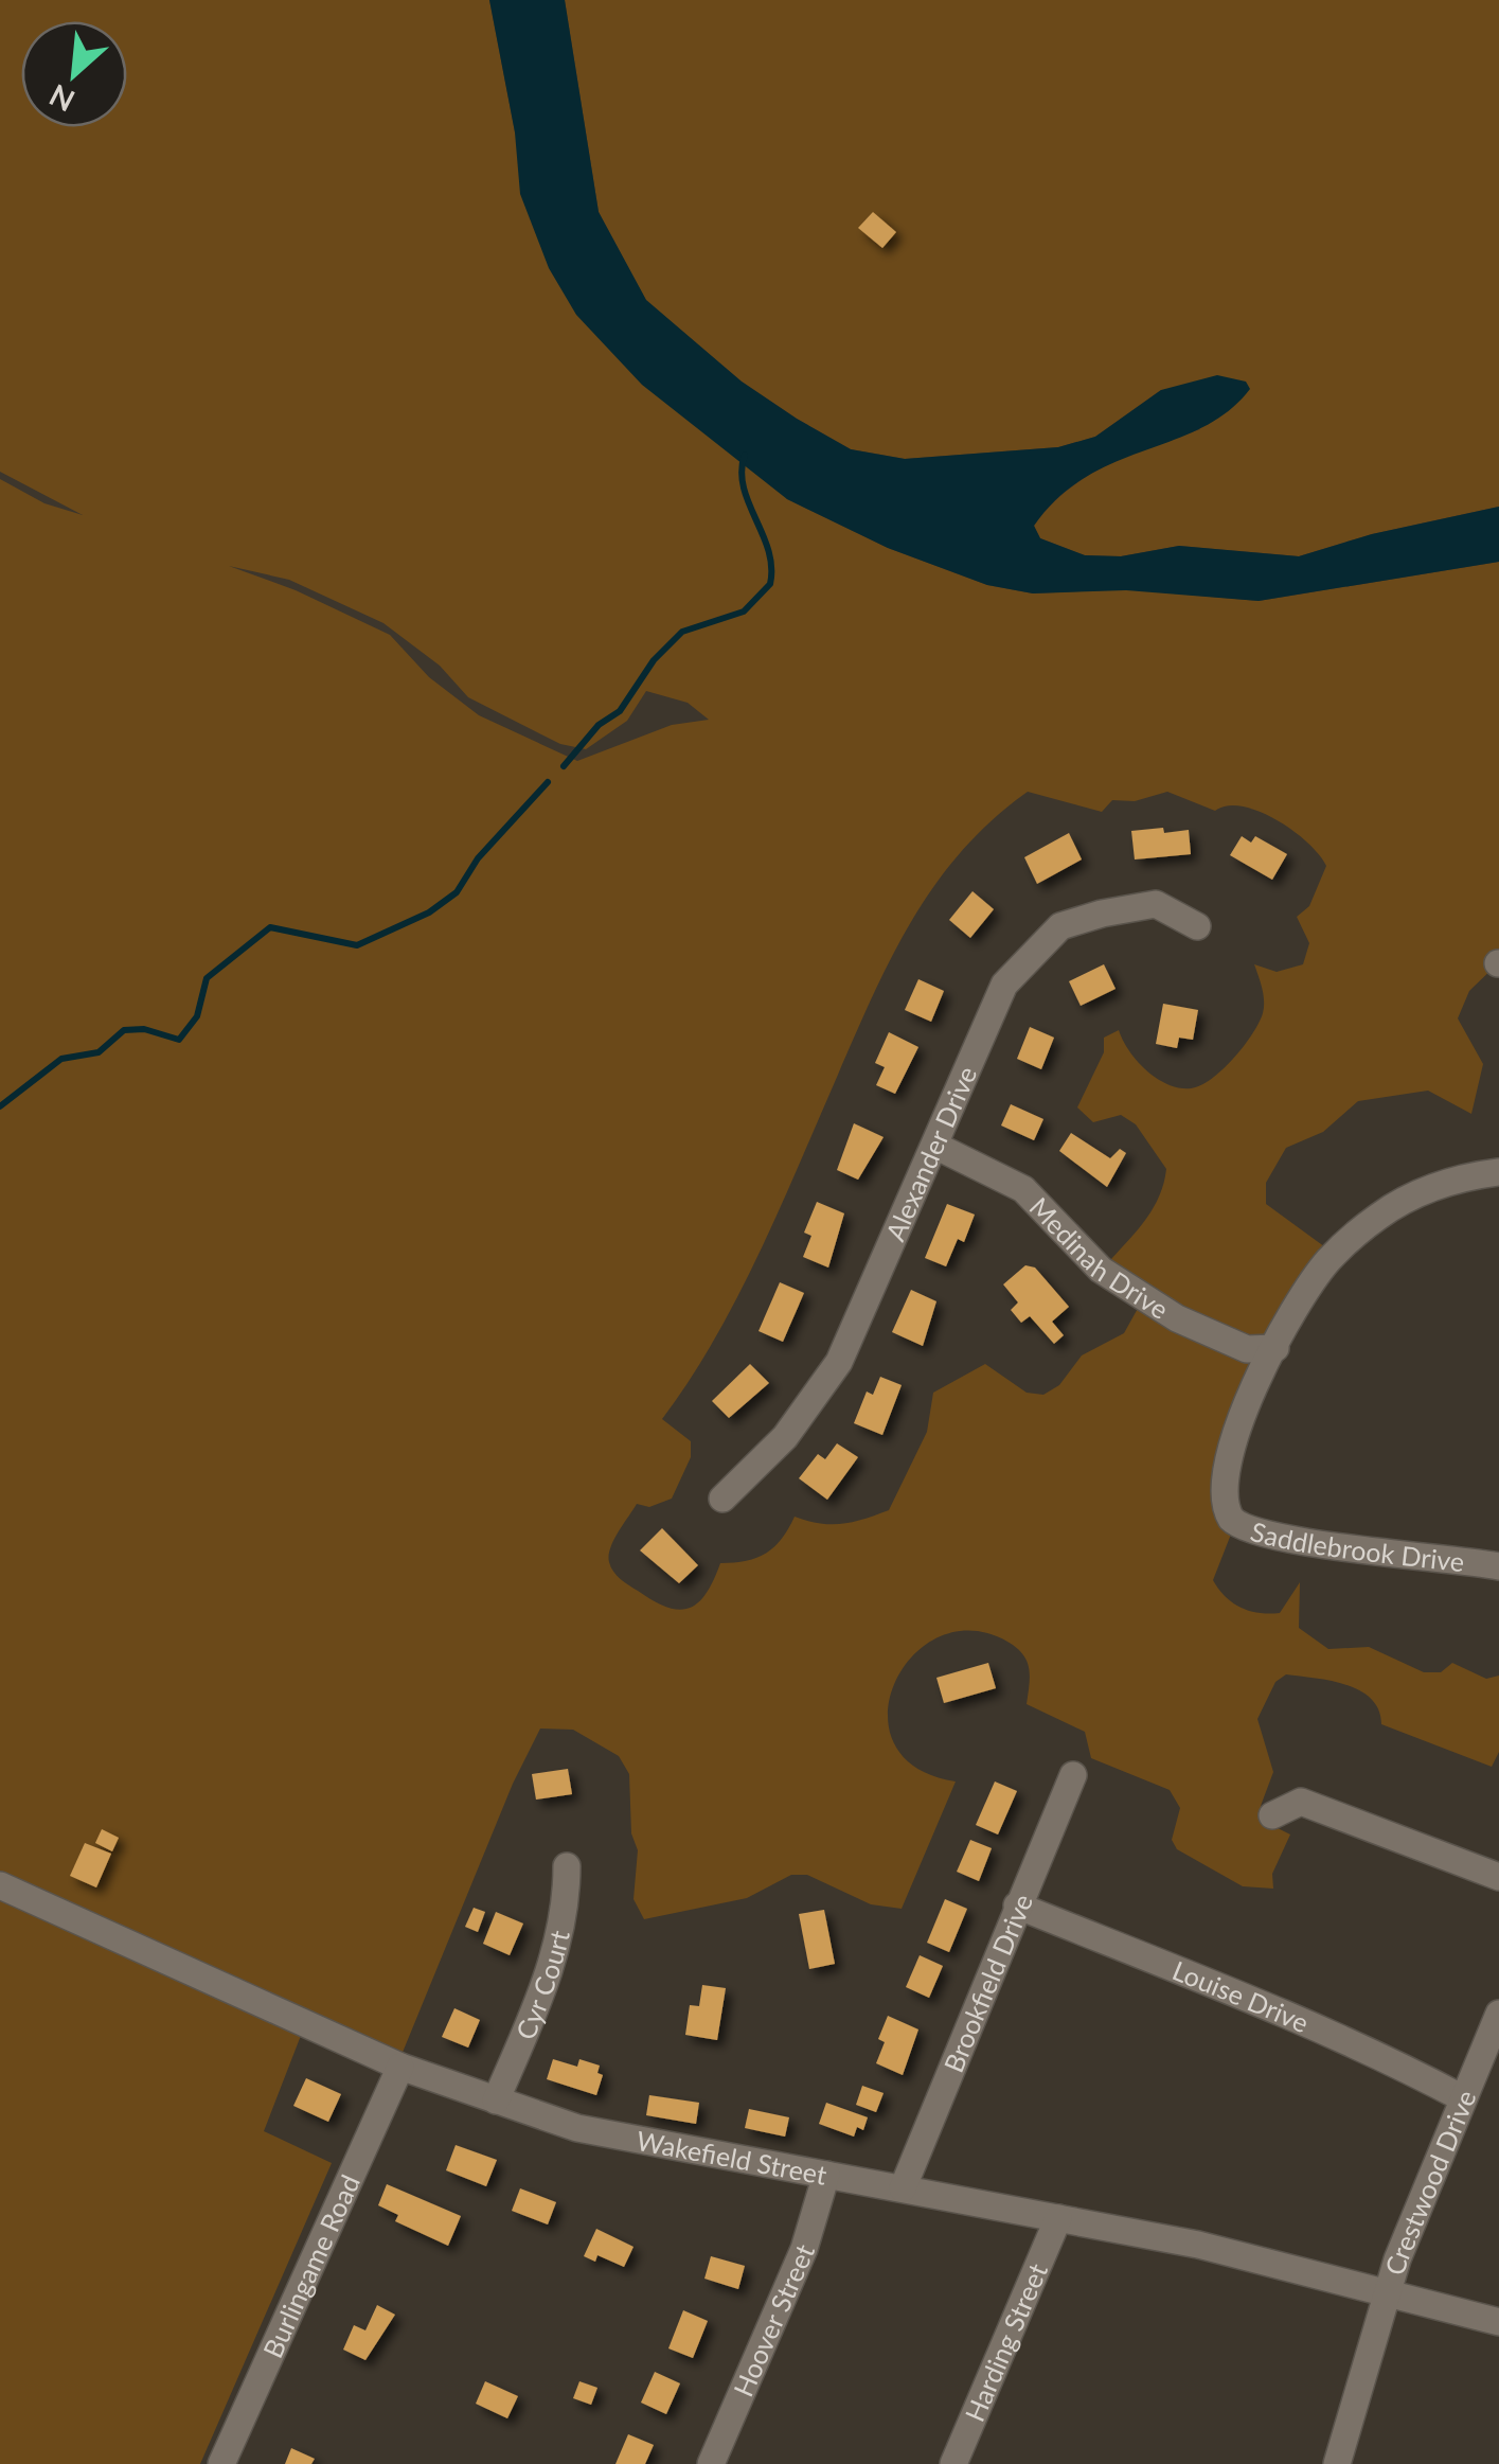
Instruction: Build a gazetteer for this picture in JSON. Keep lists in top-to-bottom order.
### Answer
{
  "streets": {
    "street": [
      "Alexander Drive",
      "Medinah Drive",
      "Saddlebrook Drive",
      "Brookfield Drive",
      "Cyr Court",
      "Louise Drive",
      "Wakefield Street",
      "Crestwood Drive",
      "Burlingame Road",
      "Hoover Street",
      "Harding Street"
    ]
  },
  "crossings": [
    ["Alexander Drive", "Medinah Drive"],
    ["Medinah Drive", "Saddlebrook Drive"],
    ["Brookfield Drive", "Louise Drive"],
    ["Brookfield Drive", "Wakefield Street"],
    ["Cyr Court", "Wakefield Street"],
    ["Louise Drive", "Crestwood Drive"],
    ["Wakefield Street", "Crestwood Drive"],
    ["Wakefield Street", "Burlingame Road"],
    ["Wakefield Street", "Hoover Street"],
    ["Wakefield Street", "Harding Street"]
  ],
  "north": "bottom left"
}
